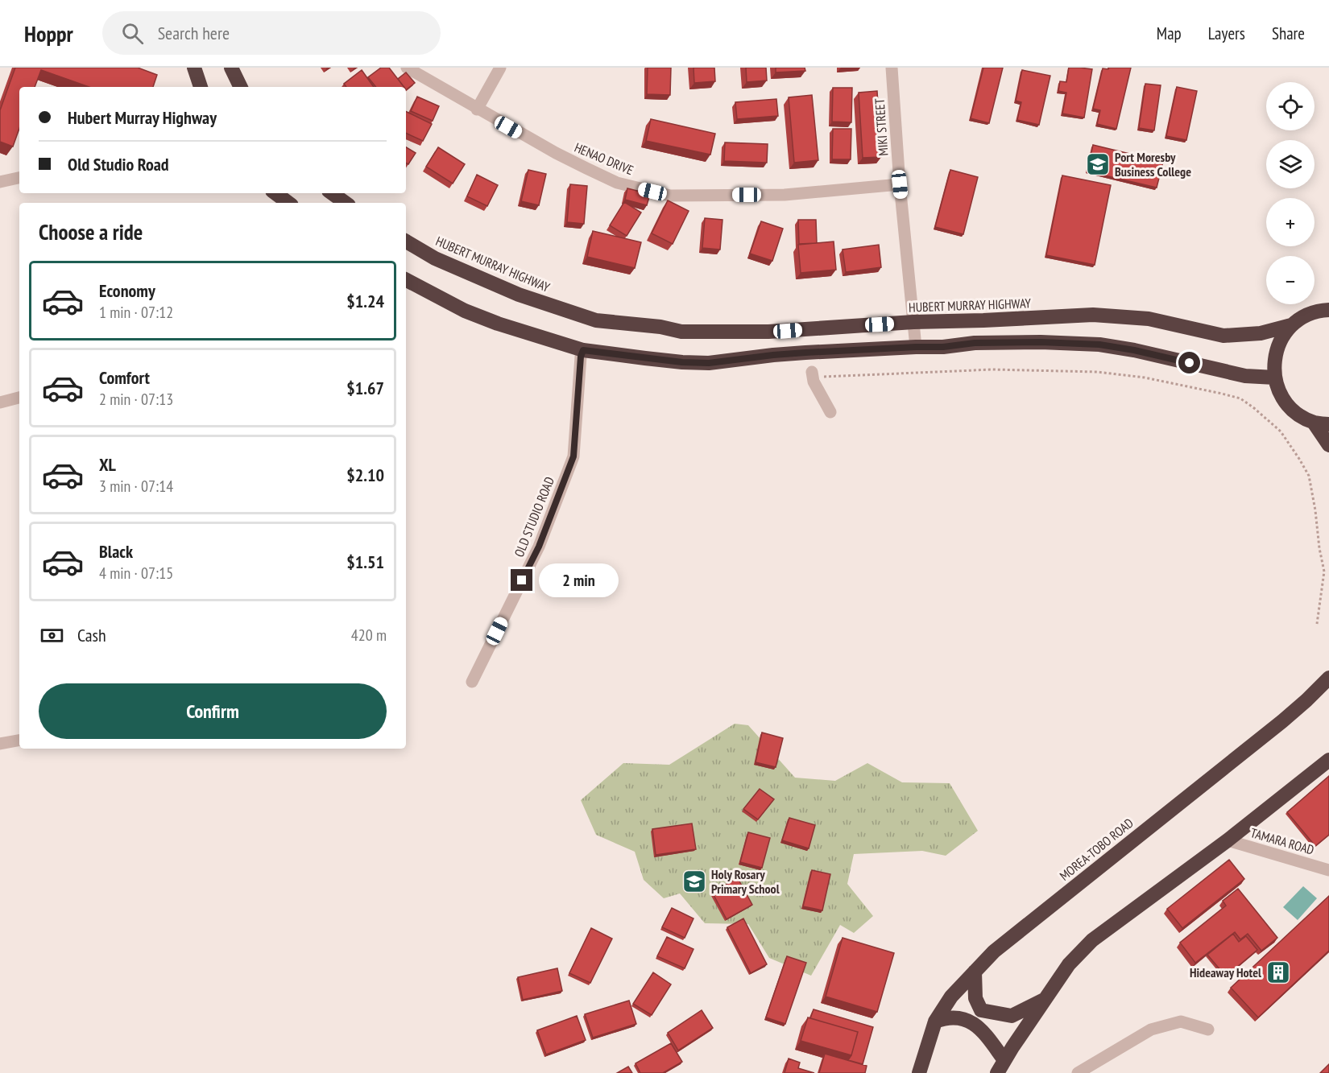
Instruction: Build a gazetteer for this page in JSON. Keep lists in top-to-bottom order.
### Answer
{
  "streets": {
    "highway": ["HUBERT MURRAY HIGHWAY", "MOREA-TOBO ROAD"],
    "street": [
      "MIKI STREET",
      "HENAO DRIVE",
      "OLD STUDIO ROAD",
      "TAMARA ROAD"
    ]
  },
  "crossings": [
    ["MIKI STREET", "HENAO DRIVE"],
    ["MIKI STREET", "HUBERT MURRAY HIGHWAY"]
  ],
  "places": {
    "school or university": ["Port Moresby Business College", "Holy Rosary Primary School"],
    "building": ["Hideaway Hotel"]
  },
  "page": {
    "header": "Hoppr",
    "search": "Search here",
    "nav": ["Map", "Layers", "Share"],
    "map_buttons": ["+", "−"],
    "banner": ["Hubert Murray Highway", "Old Studio Road"],
    "heading": "Choose a ride",
    "list": [
      {
        "name": "Economy",
        "note": "1 min · 07:12",
        "value": "$1.24"
      },
      {
        "name": "Comfort",
        "note": "2 min · 07:13",
        "value": "$1.67"
      },
      {
        "name": "XL",
        "note": "3 min · 07:14",
        "value": "$2.10"
      },
      {
        "name": "Black",
        "note": "4 min · 07:15",
        "value": "$1.51"
      }
    ],
    "bubble": "2 min",
    "pay": ["Cash", "420 m"],
    "buttons": "Confirm"
  }
}
